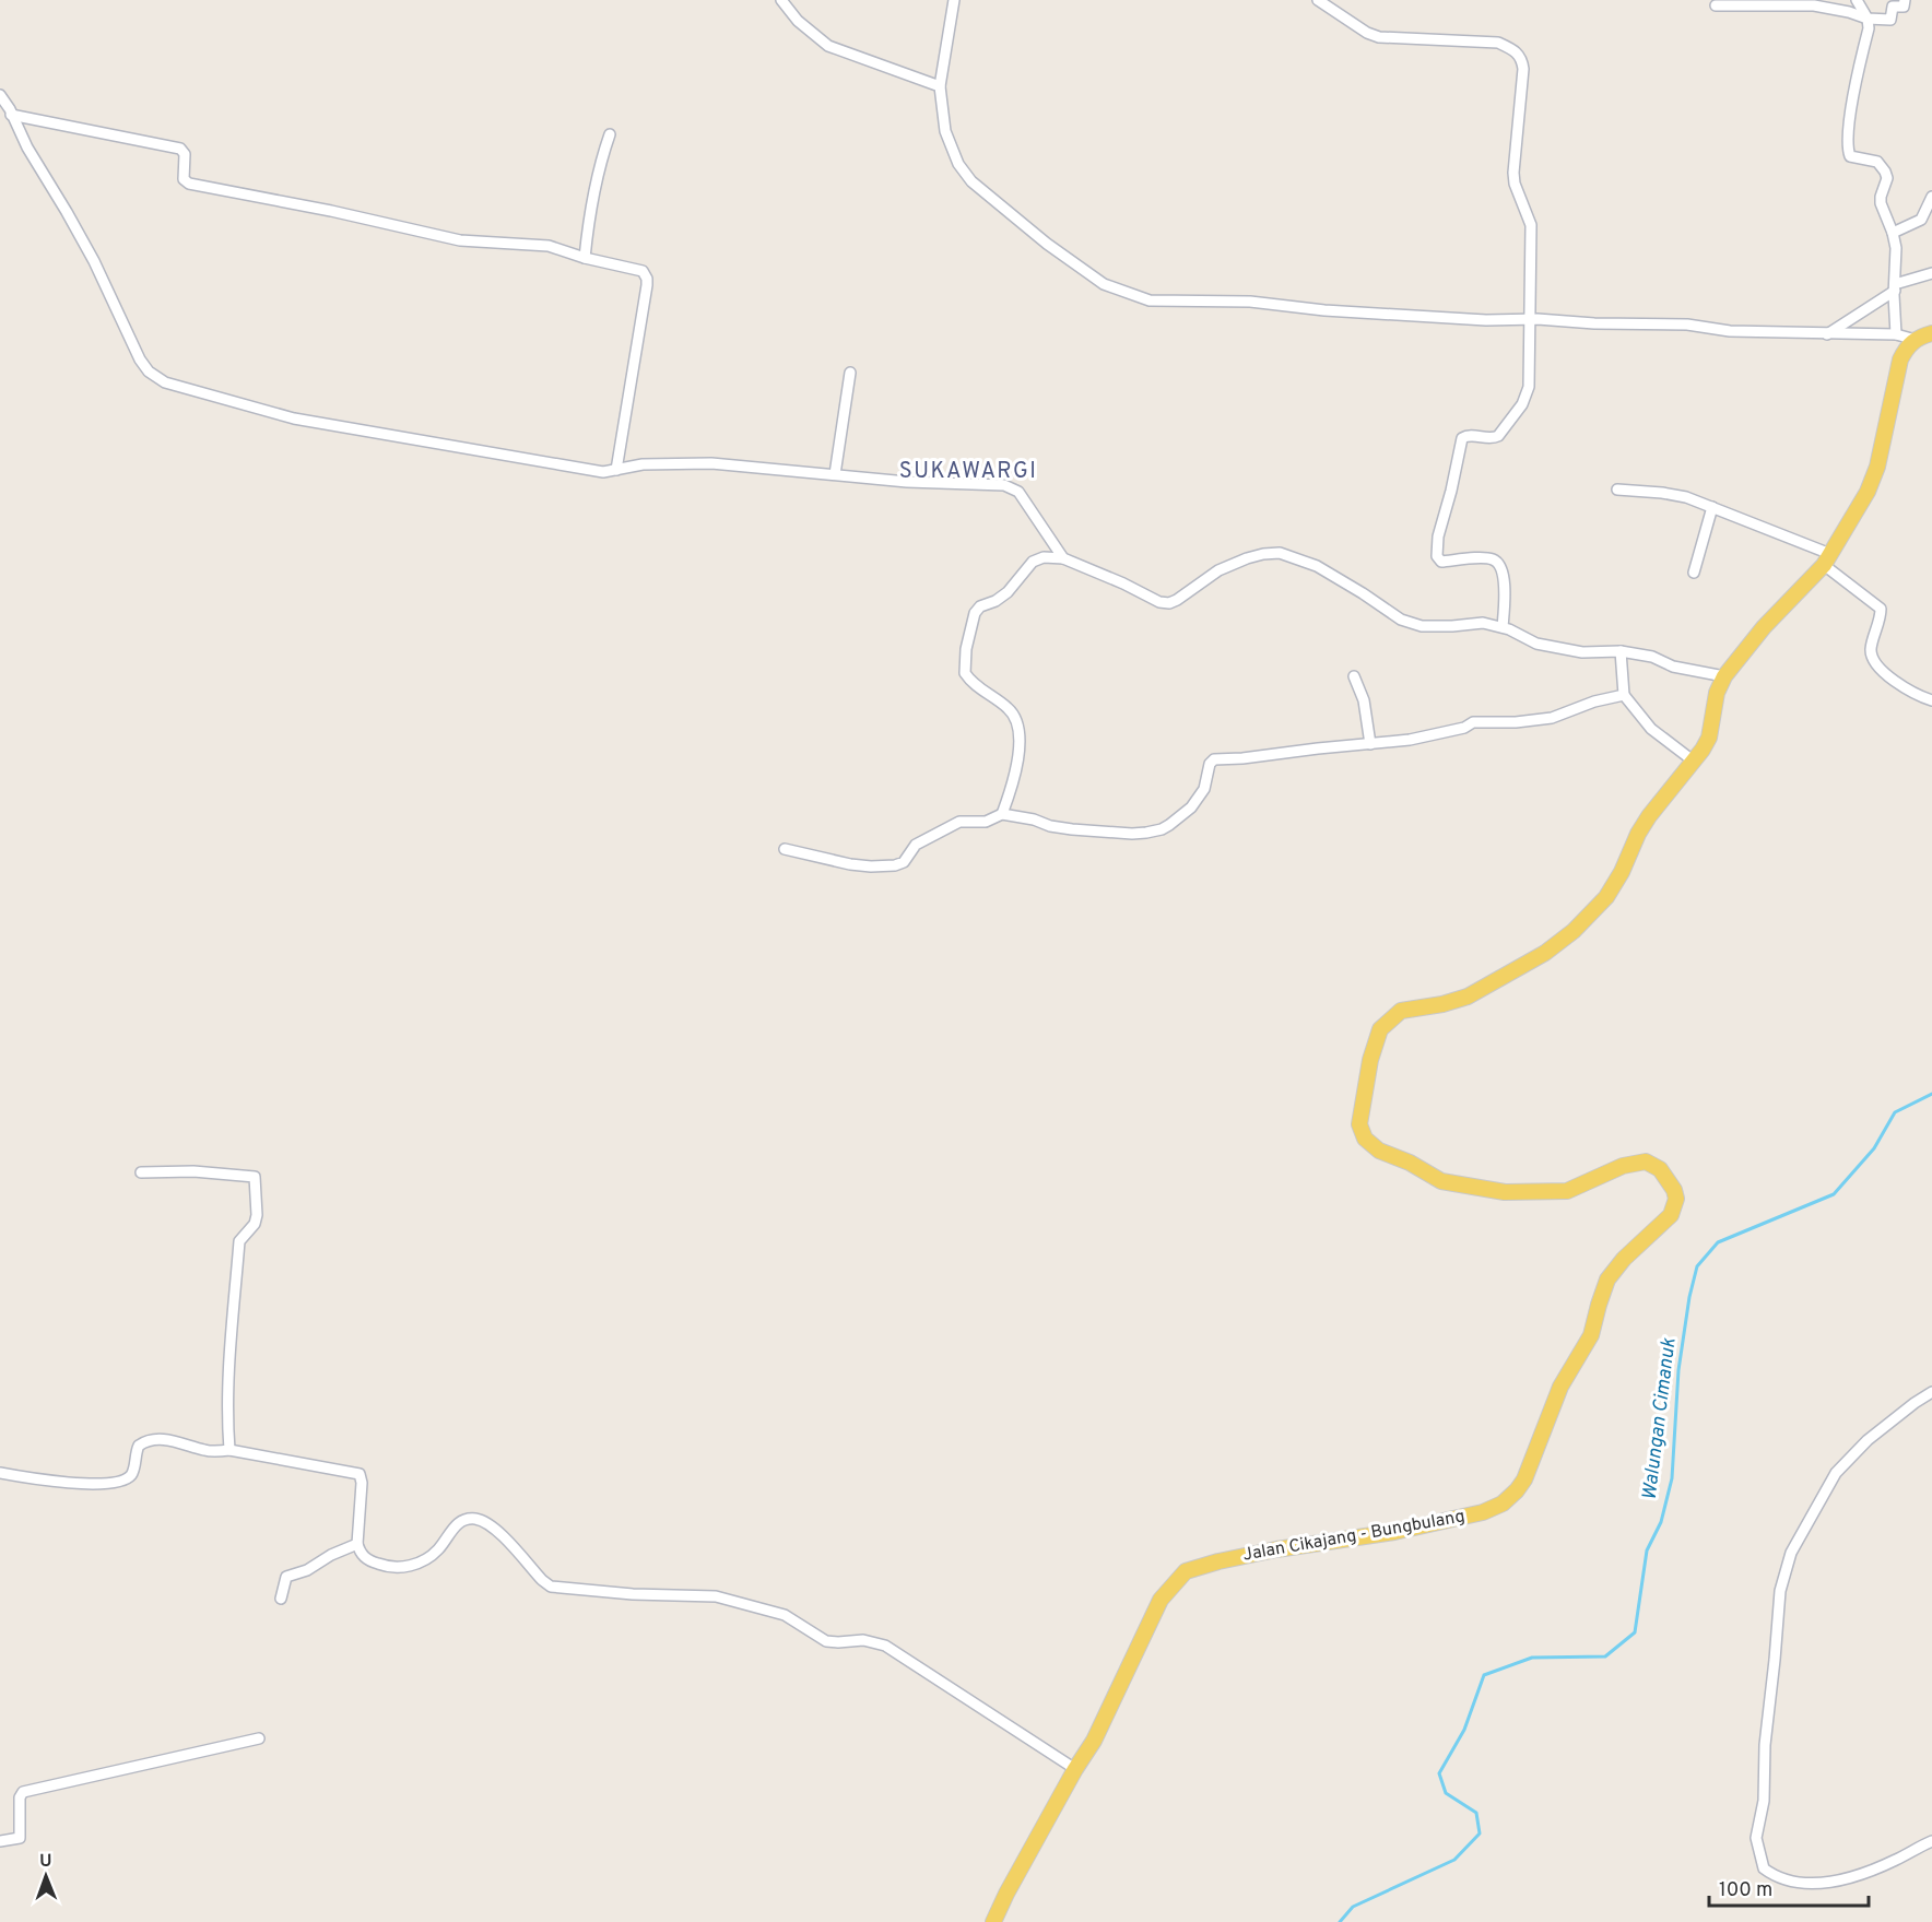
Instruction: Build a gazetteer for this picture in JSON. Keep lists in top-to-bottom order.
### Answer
{
  "streets": {
    "main road": ["Jalan Cikajang - Bungbulang"]
  },
  "districts": ["SUKAWARGI"],
  "water": ["Walungan Cimanuk"],
  "scale_bar": "100 m",
  "north": "top"
}
